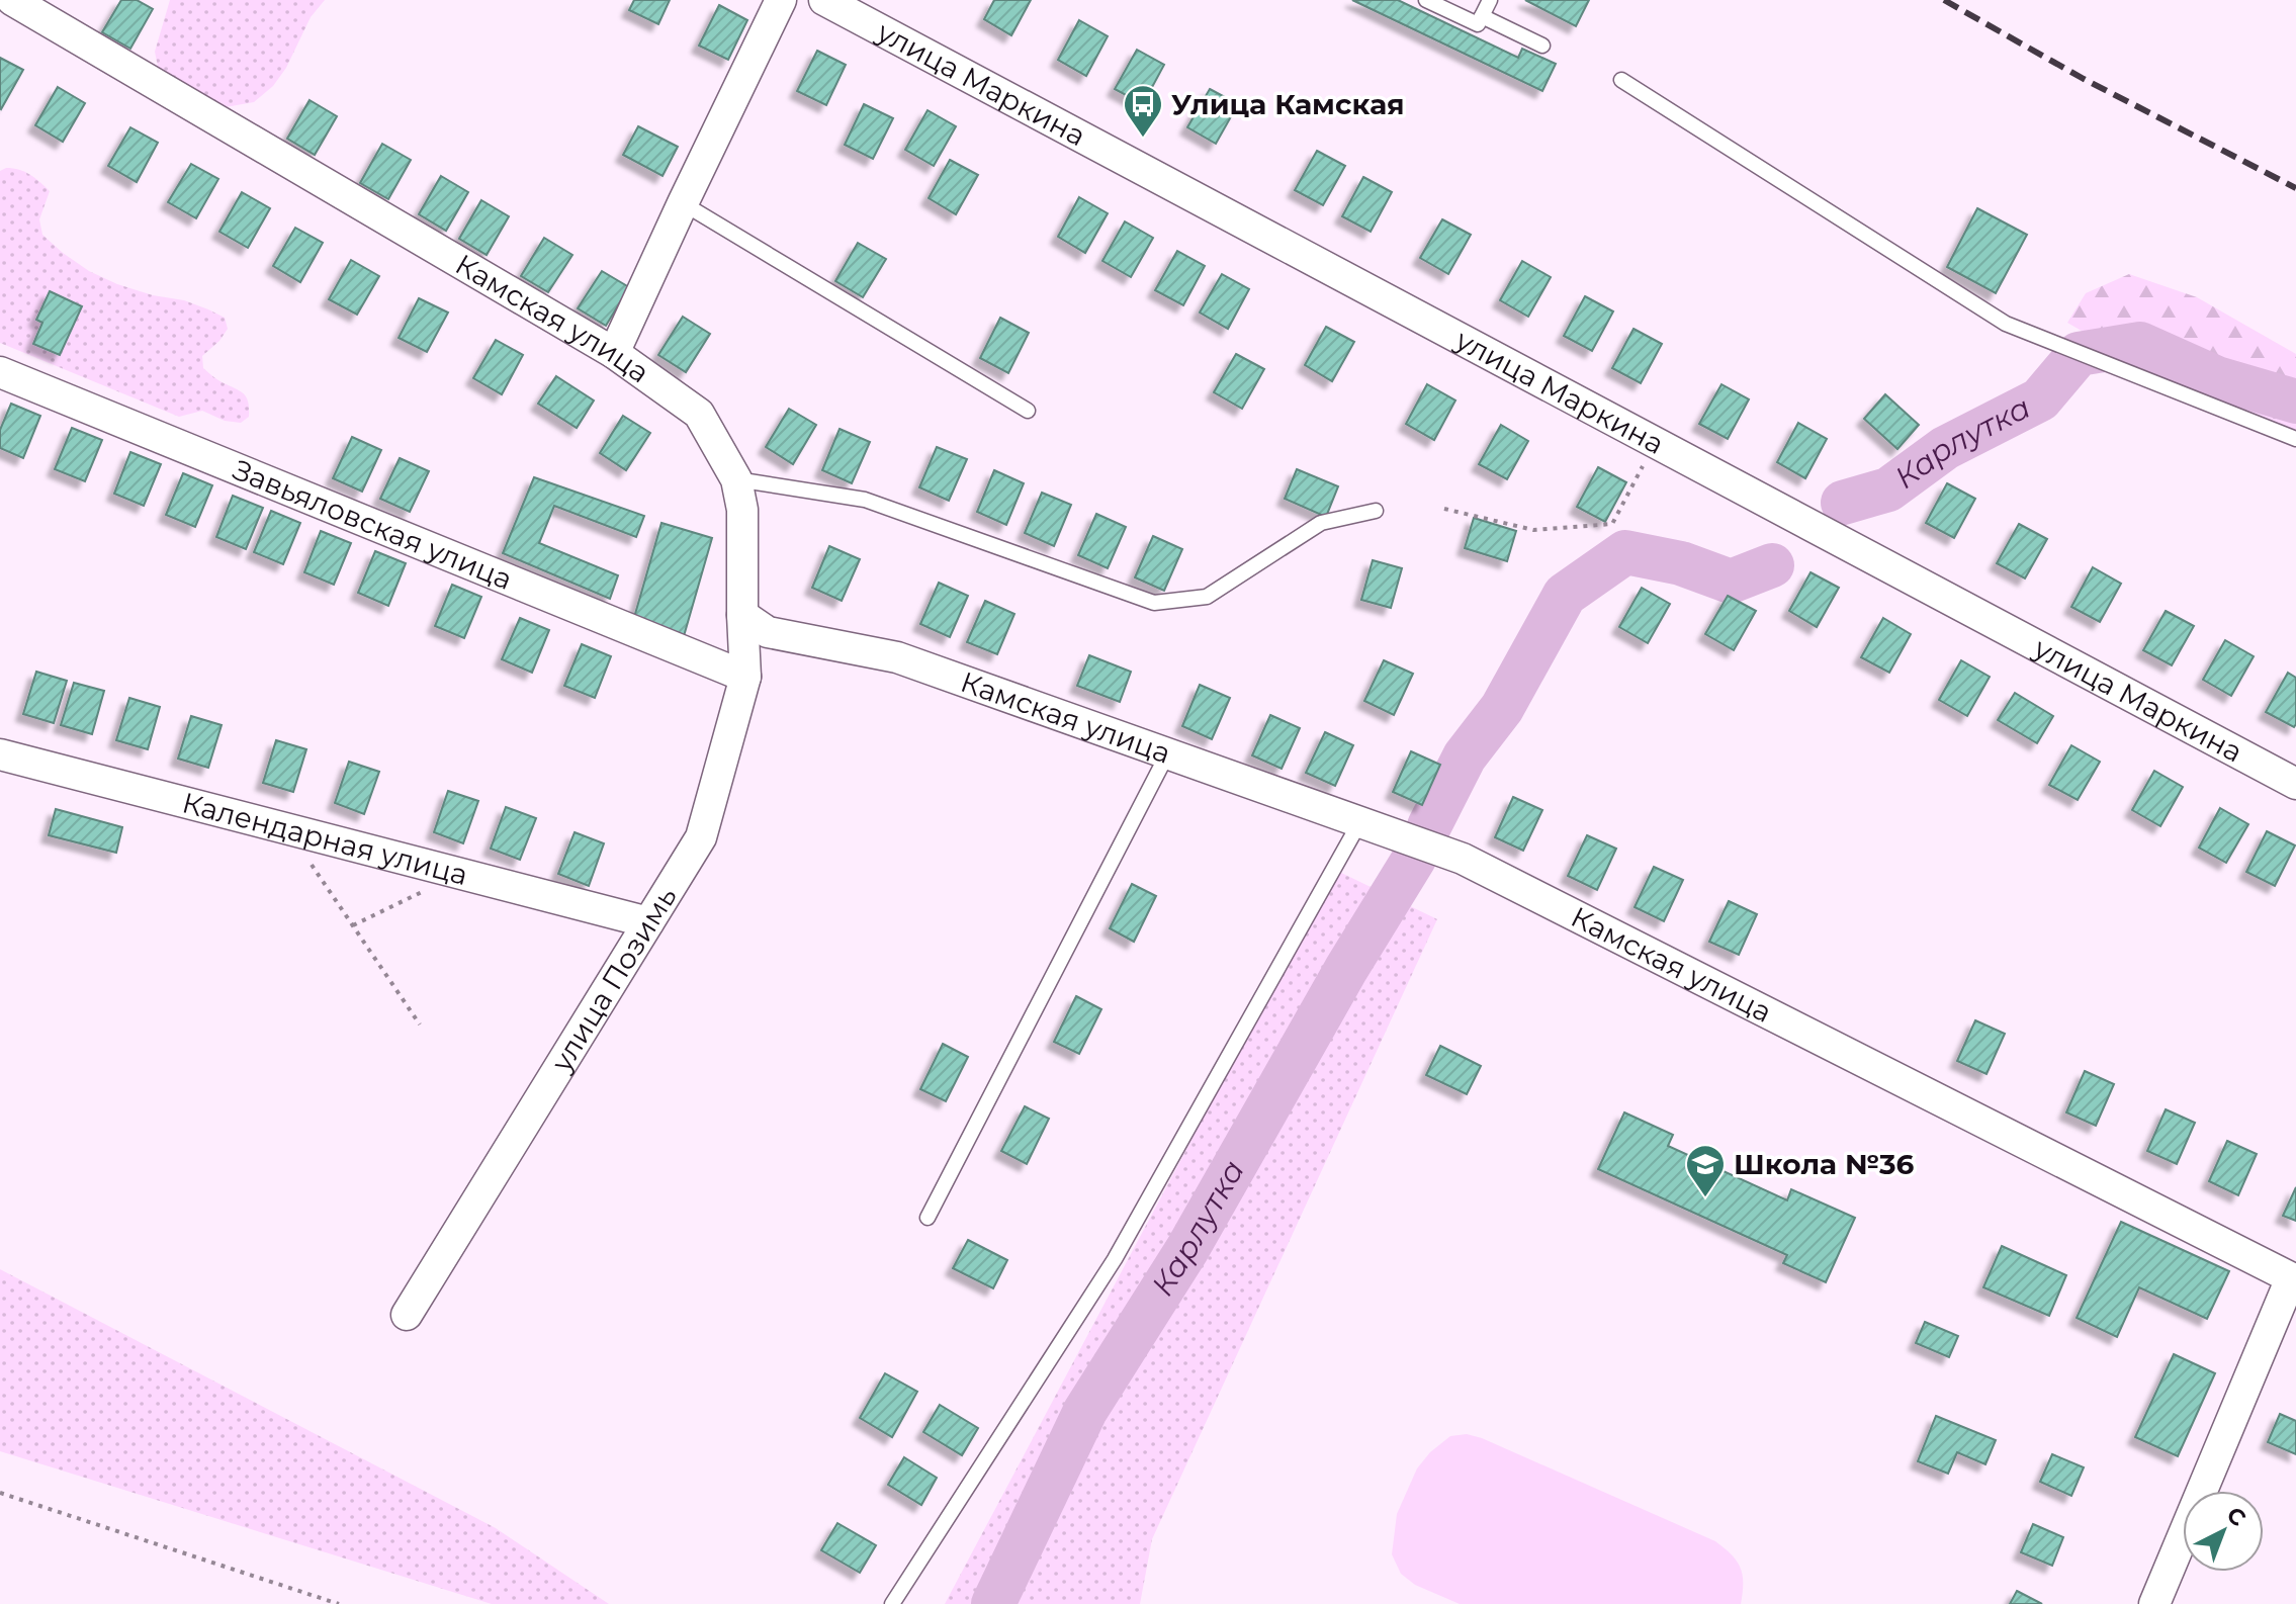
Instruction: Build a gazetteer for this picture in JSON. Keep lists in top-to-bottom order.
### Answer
{
  "streets": {
    "street": [
      "улица Маркина",
      "Камская улица",
      "Завьяловская улица",
      "Календарная улица",
      "улица Позимь"
    ]
  },
  "crossings": [
    ["Камская улица", "улица Позимь"],
    ["Завьяловская улица", "улица Позимь"],
    ["Календарная улица", "улица Позимь"]
  ],
  "water": ["Карлутка"],
  "places": {
    "bus stop": ["Улица Камская"],
    "school or university": ["Школа №36"]
  },
  "north": "top right"
}
